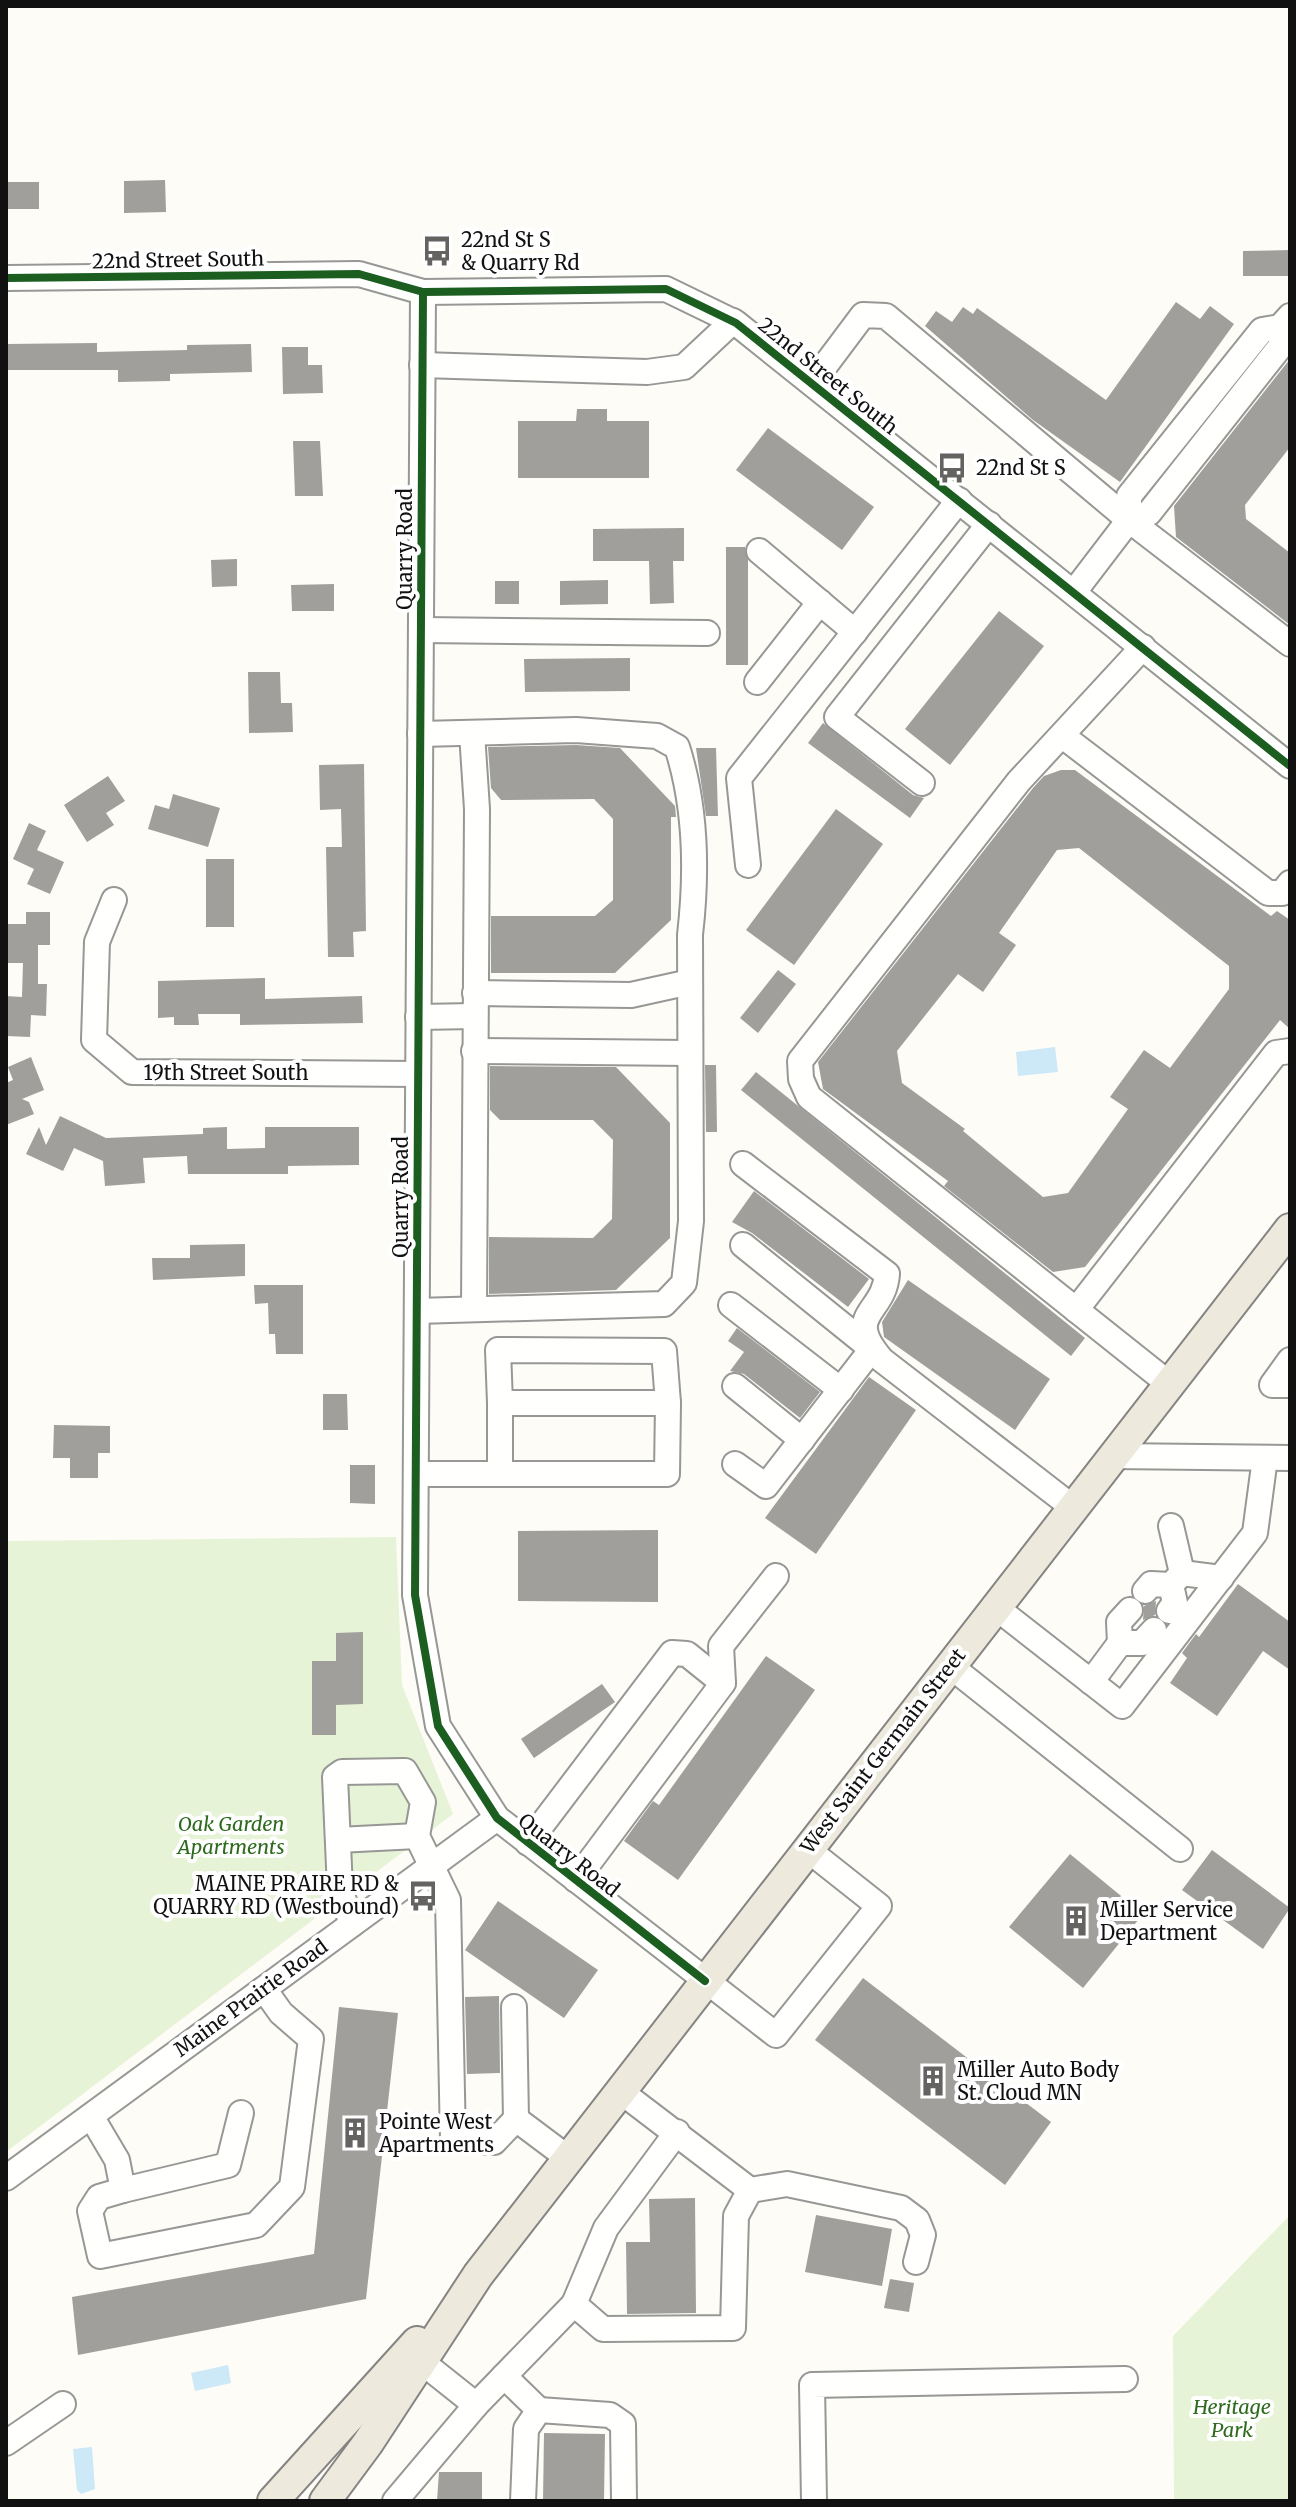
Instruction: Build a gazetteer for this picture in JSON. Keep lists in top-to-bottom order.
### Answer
{
  "streets": {
    "main road": ["West Saint Germain Street"],
    "street": [
      "22nd Street South",
      "Quarry Road",
      "19th Street South",
      "Maine Prairie Road"
    ]
  },
  "crossings": [
    ["22nd Street South", "Quarry Road"],
    ["Quarry Road", "19th Street South"],
    ["Quarry Road", "West Saint Germain Street"],
    ["Quarry Road", "Maine Prairie Road"]
  ],
  "parks": ["Oak Garden Apartments", "Heritage Park"],
  "places": {
    "bus stop": ["22nd St S & Quarry Rd", "22nd St S", "MAINE PRAIRE RD & QUARRY RD (Westbound)"],
    "building": ["Miller Service Department", "Miller Auto Body St. Cloud MN", "Pointe West Apartments"]
  }
}
